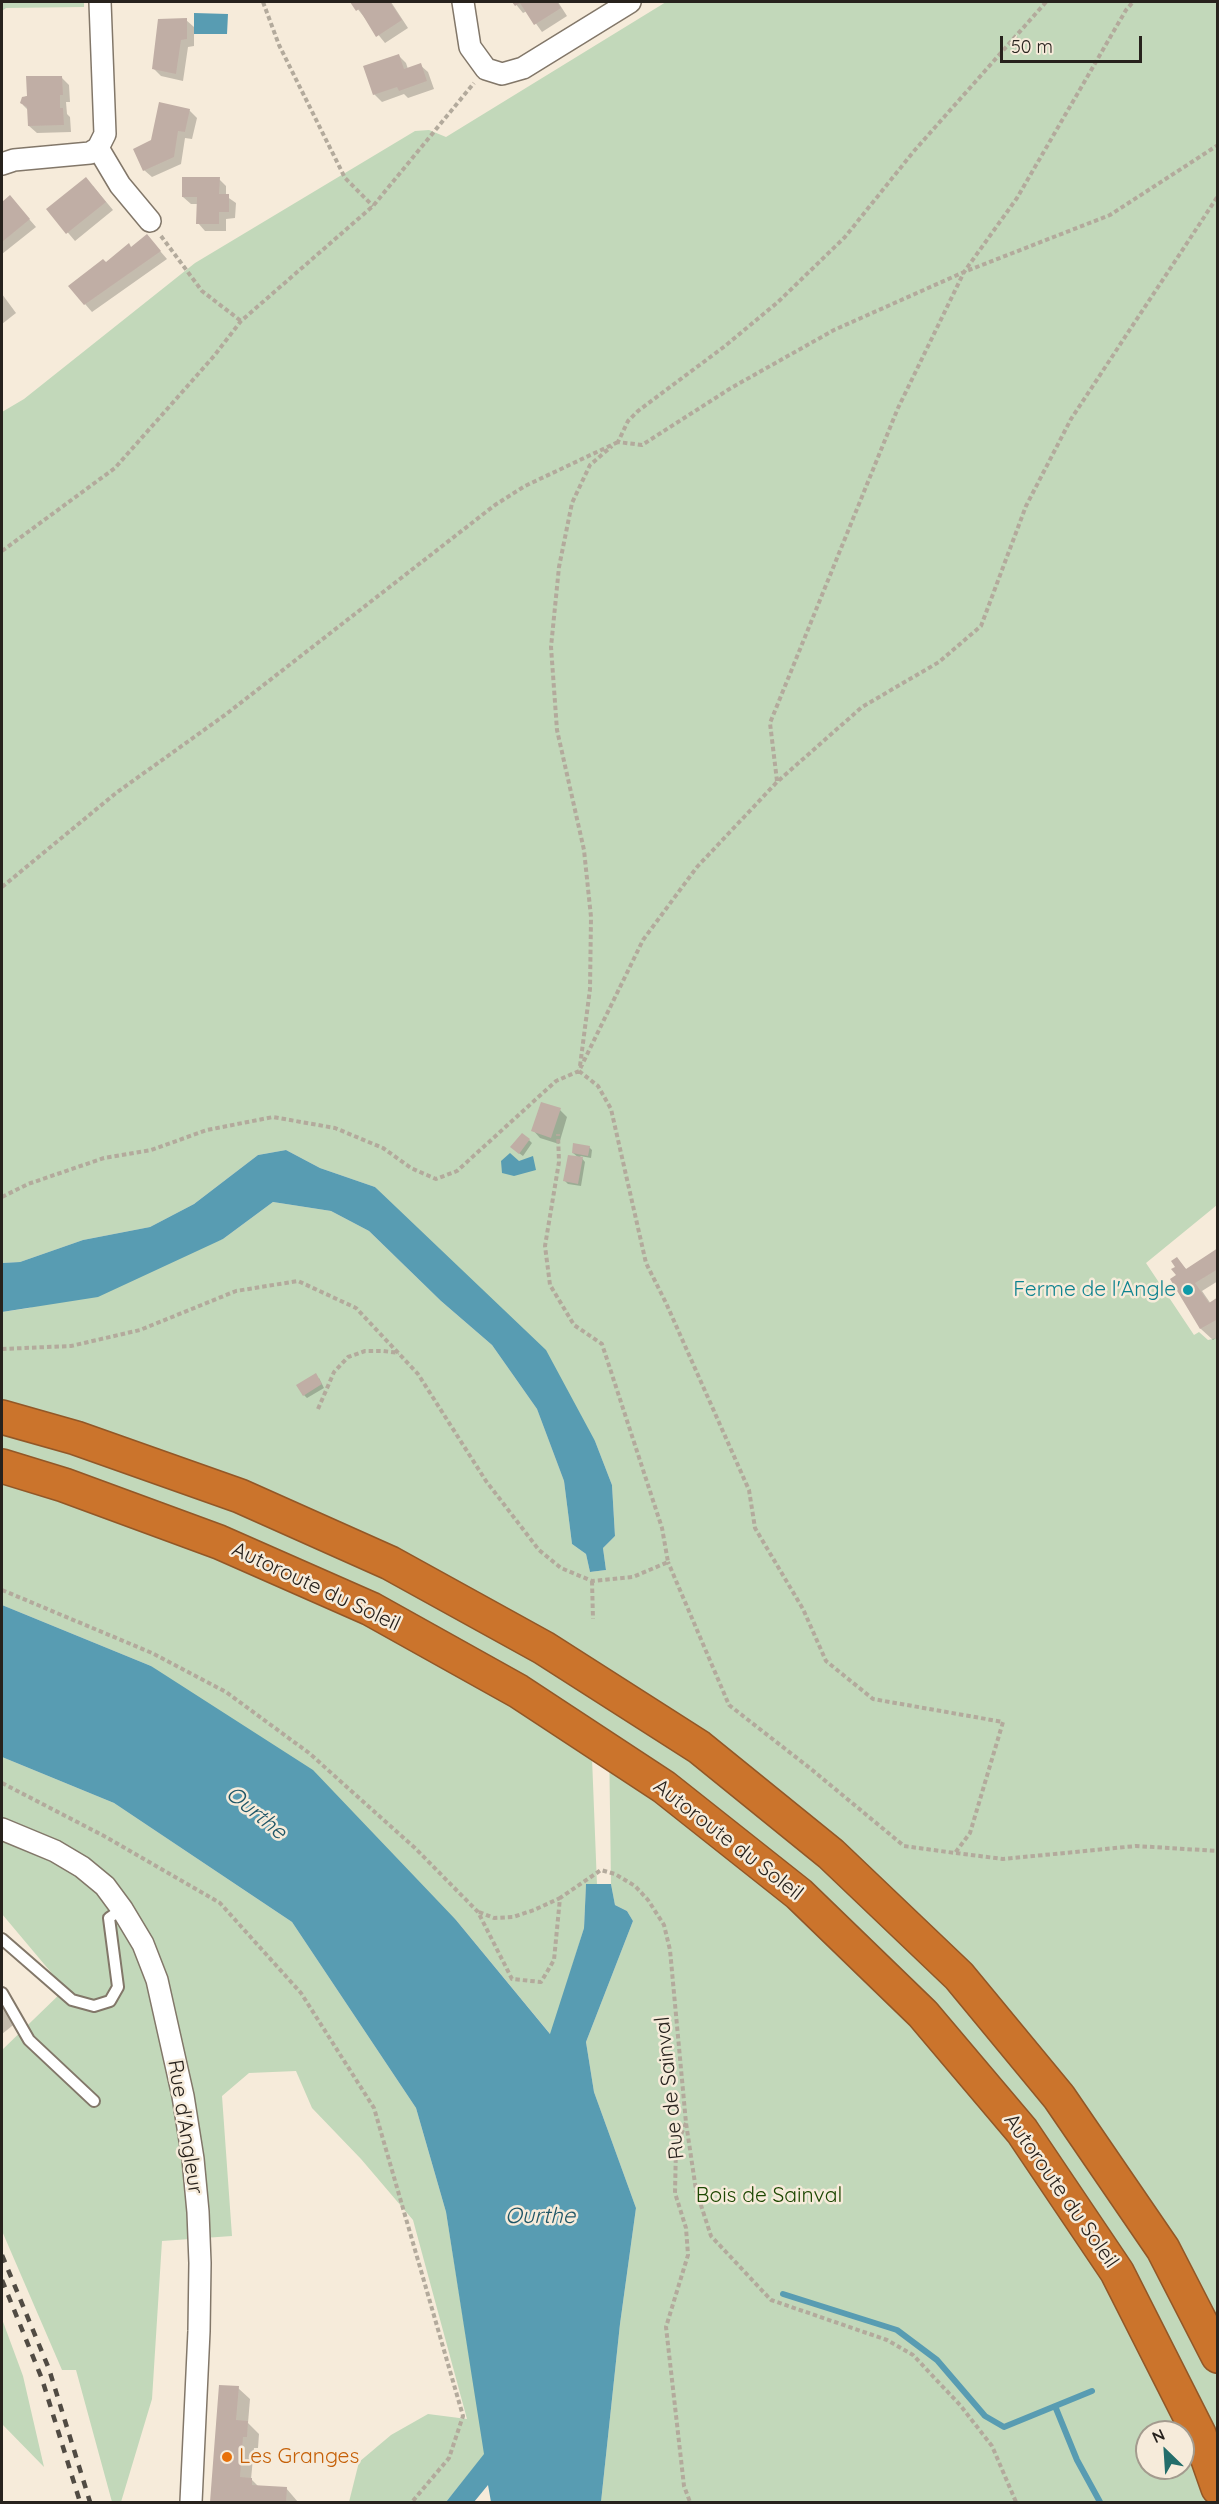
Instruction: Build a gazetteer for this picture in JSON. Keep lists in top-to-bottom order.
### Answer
{
  "streets": {
    "highway": ["Autoroute du Soleil"],
    "street": ["Rue d'Angleur"],
    "path": ["Rue de Sainval"]
  },
  "water": ["Ourthe"],
  "parks": ["Bois de Sainval"],
  "places": ["Ferme de l'Angle", "Les Granges"],
  "scale_bar": "50 m",
  "north": "top left"
}
